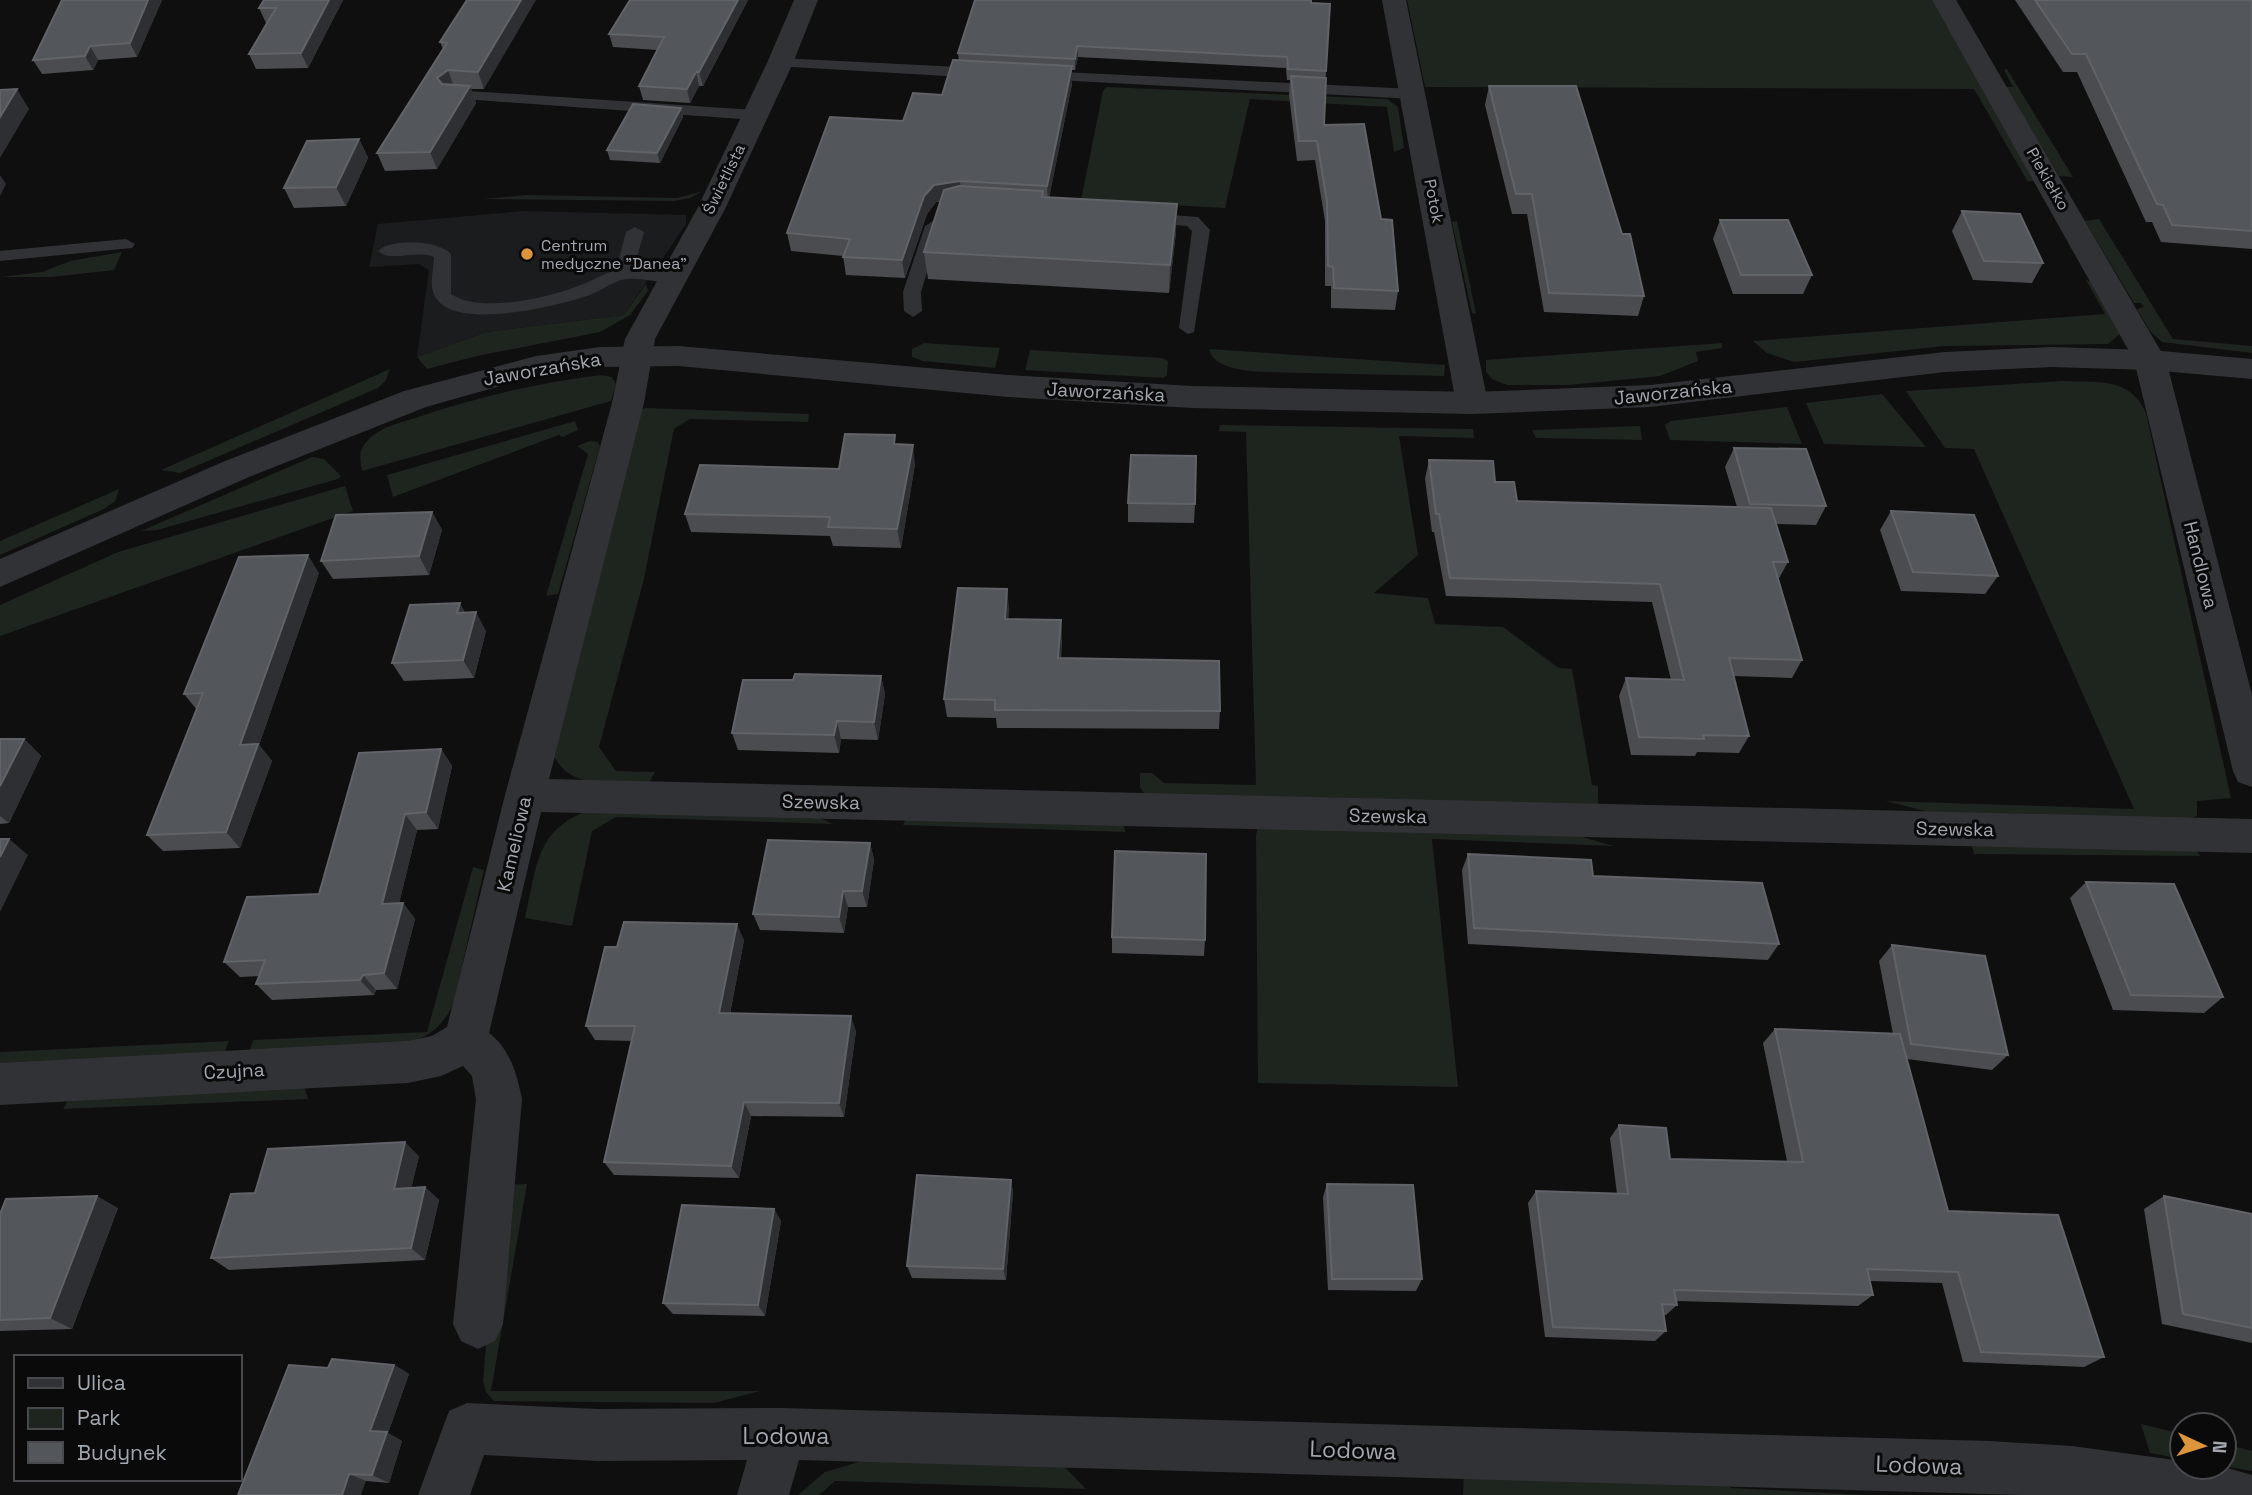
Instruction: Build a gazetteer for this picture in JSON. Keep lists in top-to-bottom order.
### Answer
{
  "streets": {
    "street": [
      "Świetlista",
      "Piekiełko",
      "Potok",
      "Jaworzańska",
      "Handlowa",
      "Szewska",
      "Kameliowa",
      "Czujna",
      "Lodowa"
    ]
  },
  "crossings": [
    ["Świetlista", "Jaworzańska"],
    ["Świetlista", "Kameliowa"],
    ["Piekiełko", "Jaworzańska"],
    ["Piekiełko", "Handlowa"],
    ["Potok", "Jaworzańska"],
    ["Jaworzańska", "Handlowa"],
    ["Jaworzańska", "Kameliowa"],
    ["Szewska", "Kameliowa"],
    ["Kameliowa", "Czujna"]
  ],
  "places": ["Centrum medyczne \"Danea\""],
  "legend": ["Ulica", "Park", "Budynek"],
  "north": "right"
}
